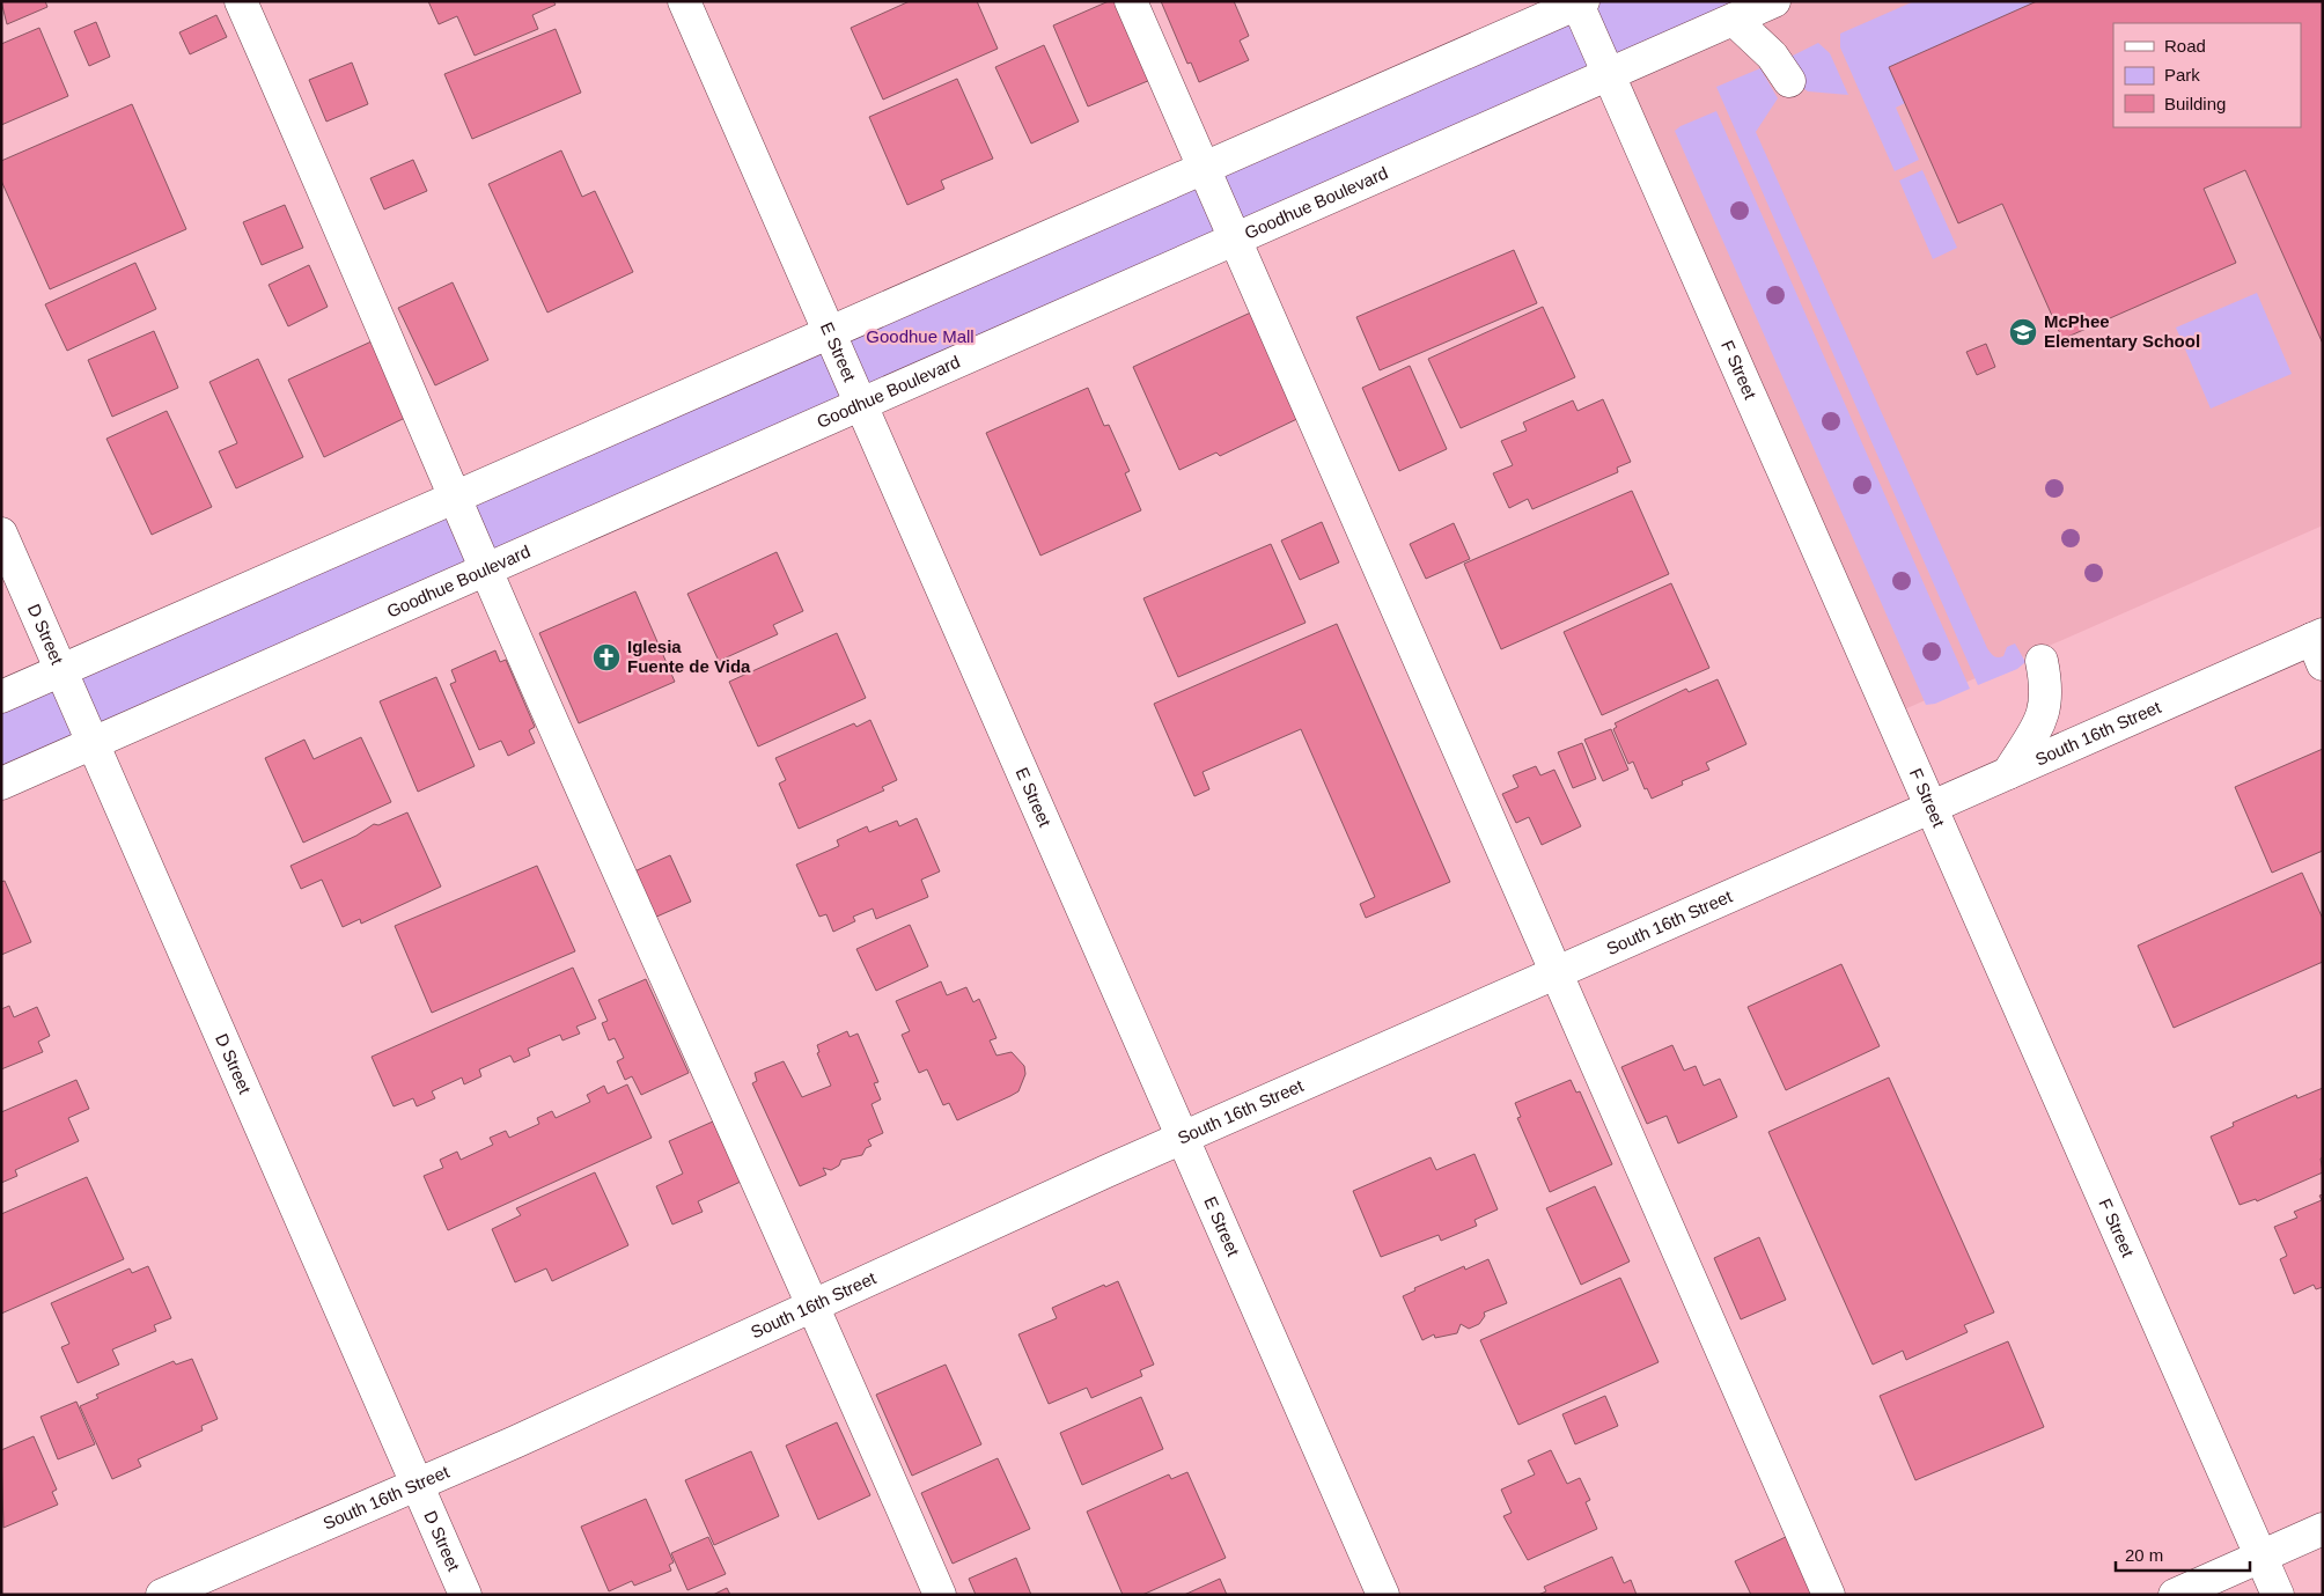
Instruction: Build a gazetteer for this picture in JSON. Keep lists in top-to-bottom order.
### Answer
{
  "streets": {
    "street": [
      "Goodhue Boulevard",
      "E Street",
      "F Street",
      "D Street",
      "South 16th Street"
    ]
  },
  "crossings": [
    ["Goodhue Boulevard", "E Street"],
    ["Goodhue Boulevard", "F Street"],
    ["Goodhue Boulevard", "D Street"],
    ["E Street", "South 16th Street"],
    ["F Street", "South 16th Street"],
    ["D Street", "South 16th Street"]
  ],
  "parks": ["Goodhue Mall"],
  "places": {
    "school or university": ["McPhee Elementary School"],
    "church": ["Iglesia Fuente de Vida"]
  },
  "legend": ["Road", "Park", "Building"],
  "scale_bar": "20 m"
}
